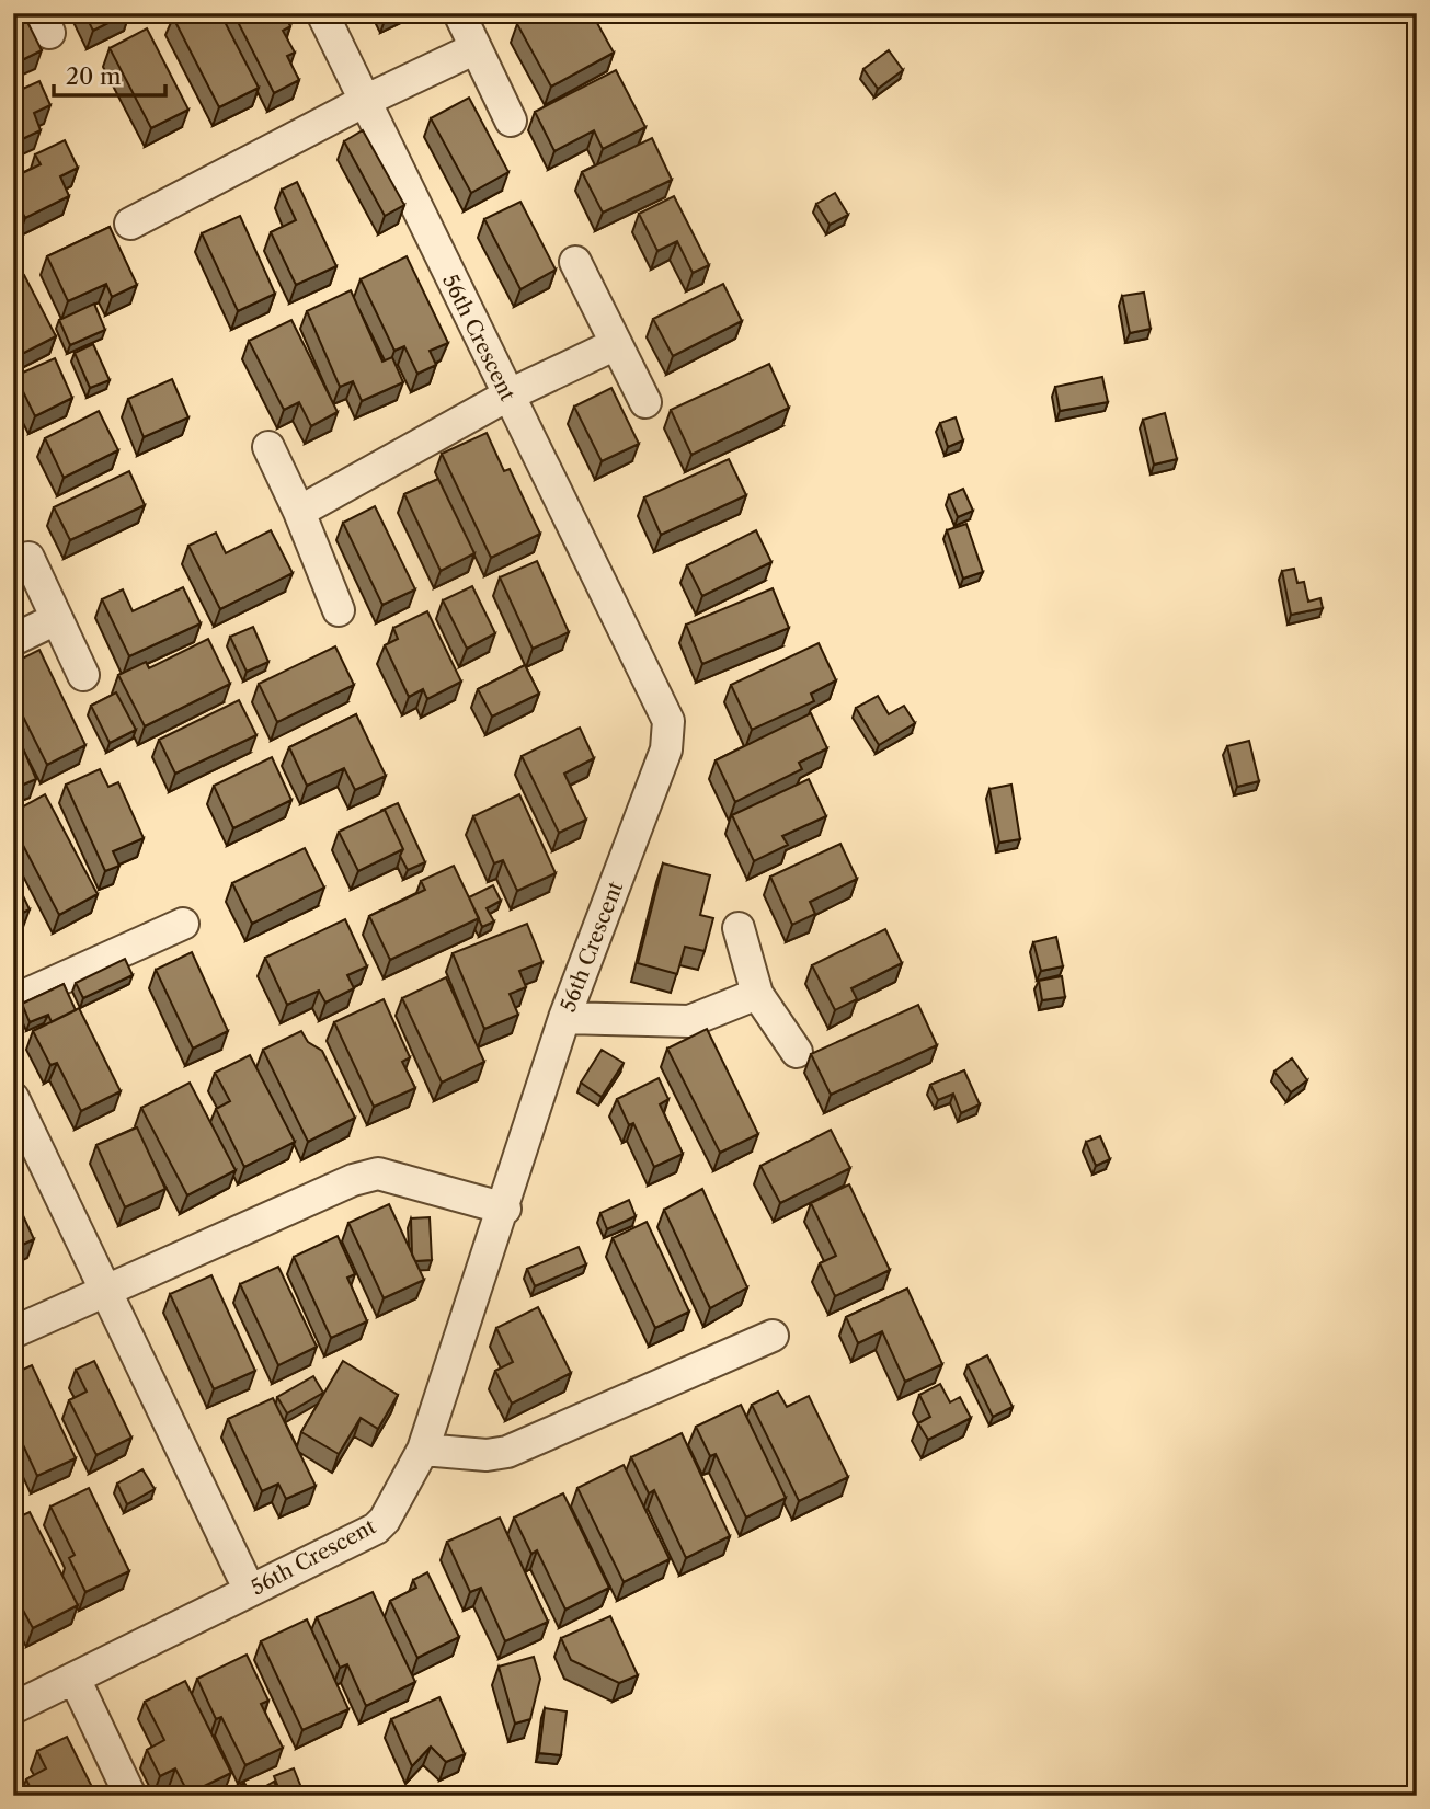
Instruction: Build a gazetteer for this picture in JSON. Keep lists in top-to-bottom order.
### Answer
{
  "streets": {
    "street": ["56th Crescent"]
  },
  "scale_bar": "20 m"
}
